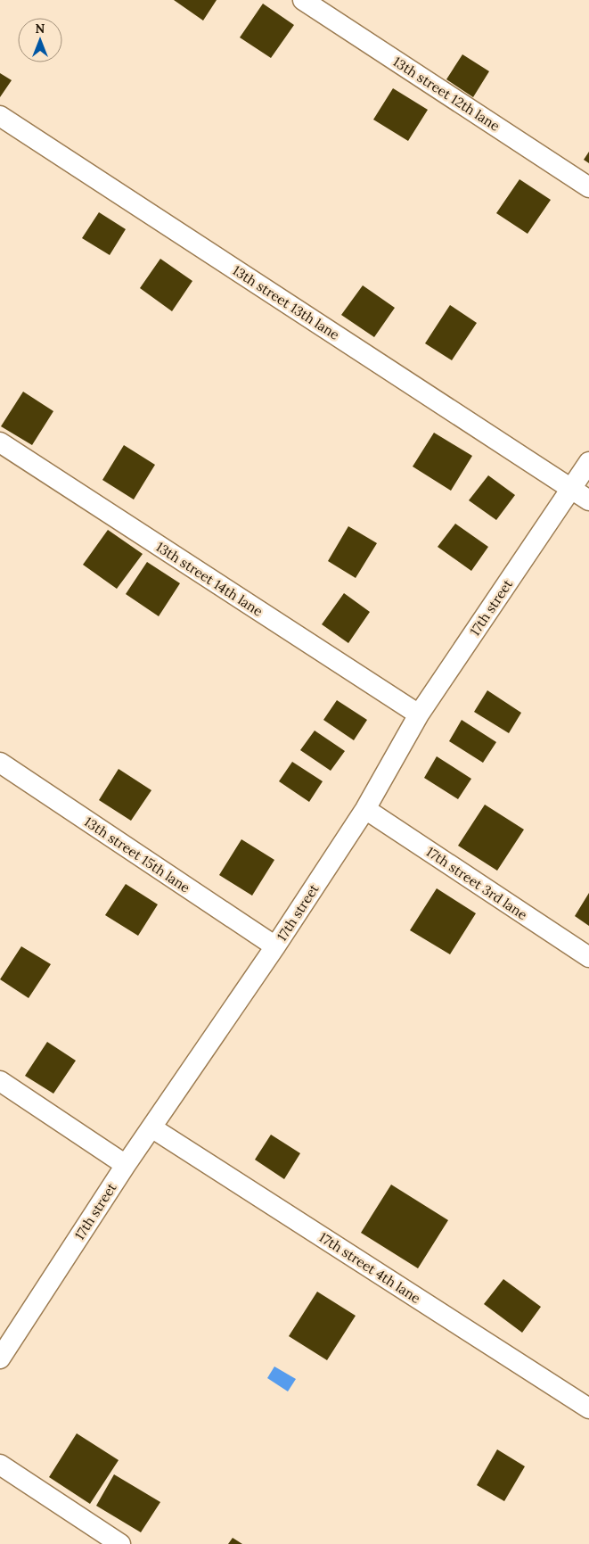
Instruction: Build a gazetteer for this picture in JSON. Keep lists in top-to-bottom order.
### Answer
{
  "streets": {
    "street": [
      "13th street 12th lane",
      "13th street 13th lane",
      "13th street 14th lane",
      "17th street",
      "13th street 15th lane",
      "17th street 3rd lane",
      "17th street 4th lane"
    ]
  },
  "crossings": [
    ["13th street 13th lane", "17th street"],
    ["13th street 14th lane", "17th street"],
    ["17th street", "13th street 15th lane"],
    ["17th street", "17th street 3rd lane"],
    ["17th street", "17th street 4th lane"]
  ],
  "north": "top"
}
